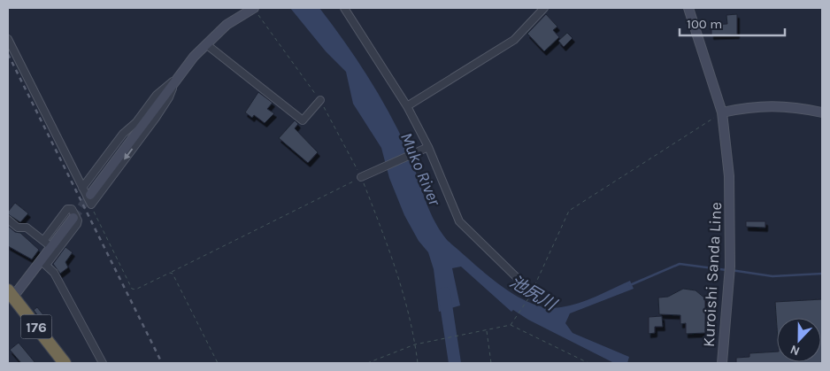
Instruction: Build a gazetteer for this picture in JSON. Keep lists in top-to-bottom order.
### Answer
{
  "streets": {
    "highway": ["176"],
    "main road": ["Kuroishi Sanda Line"]
  },
  "water": ["Muko River", "池尻川"],
  "scale_bar": "100 m",
  "north": "bottom"
}
